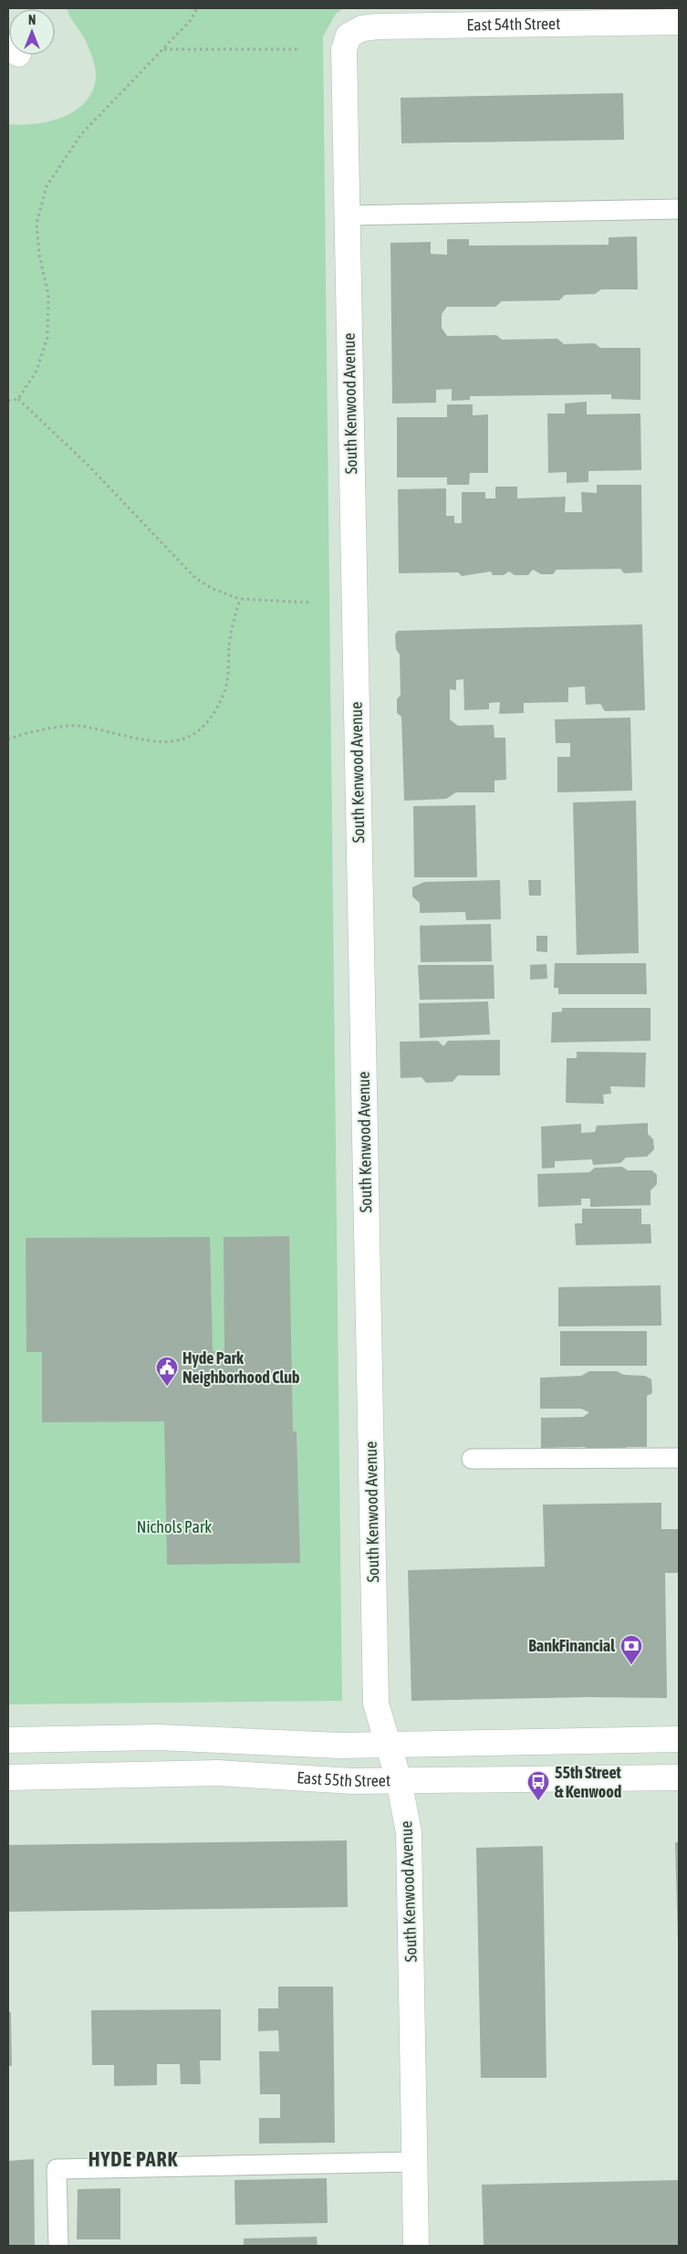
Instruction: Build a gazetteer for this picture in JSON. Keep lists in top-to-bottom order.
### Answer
{
  "streets": {
    "street": ["East 54th Street", "South Kenwood Avenue", "East 55th Street"]
  },
  "crossings": [
    ["East 54th Street", "South Kenwood Avenue"],
    ["South Kenwood Avenue", "East 55th Street"]
  ],
  "districts": ["HYDE PARK"],
  "parks": ["Nichols Park"],
  "places": {
    "public building": ["Hyde Park Neighborhood Club"],
    "bank": ["BankFinancial"],
    "bus stop": ["55th Street & Kenwood"]
  },
  "north": "top"
}
